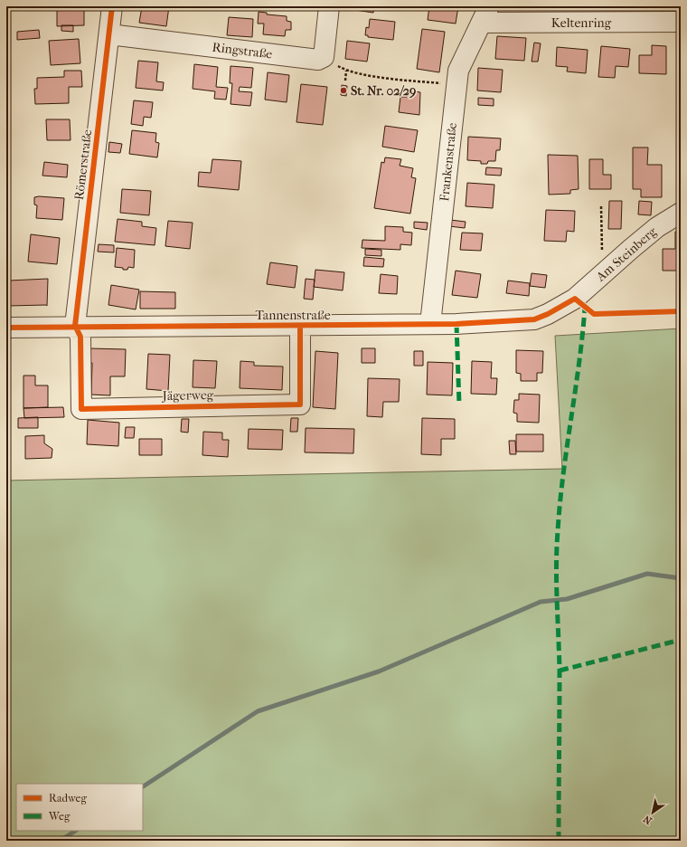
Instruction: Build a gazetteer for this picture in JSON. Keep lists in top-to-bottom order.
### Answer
{
  "streets": {
    "street": [
      "Keltenring",
      "Ringstraße",
      "Frankenstraße",
      "Römerstraße",
      "Am Steinberg",
      "Tannenstraße",
      "Jägerweg"
    ]
  },
  "crossings": [
    ["Keltenring", "Frankenstraße"],
    ["Ringstraße", "Römerstraße"],
    ["Frankenstraße", "Tannenstraße"],
    ["Römerstraße", "Tannenstraße"],
    ["Römerstraße", "Jägerweg"],
    ["Am Steinberg", "Tannenstraße"],
    ["Tannenstraße", "Jägerweg"]
  ],
  "places": ["St. Nr. 02/29"],
  "legend": ["Radweg", "Weg"],
  "north": "bottom left"
}
